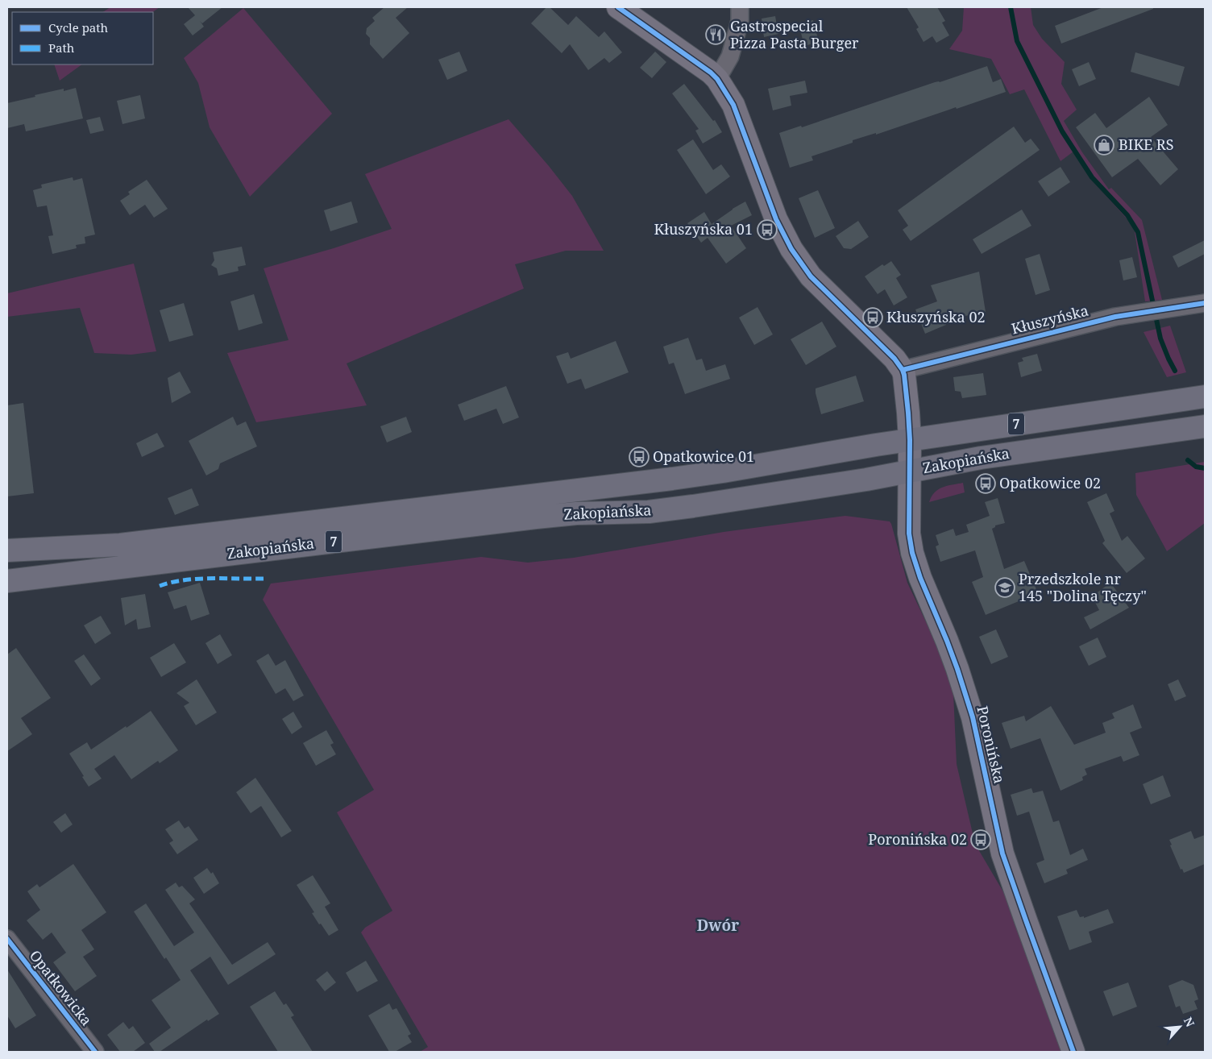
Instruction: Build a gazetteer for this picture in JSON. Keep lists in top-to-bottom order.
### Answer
{
  "streets": {
    "highway": ["7", "Zakopiańska"],
    "street": ["Kłuszyńska", "Poronińska", "Opatkowicka"]
  },
  "crossings": [
    ["Kłuszyńska", "Poronińska"],
    ["Zakopiańska", "Poronińska"]
  ],
  "districts": ["Dwór"],
  "places": {
    "restaurant": ["Gastrospecial Pizza Pasta Burger"],
    "shop": ["BIKE RS"],
    "bus stop": [
      "Kłuszyńska 01",
      "Kłuszyńska 02",
      "Opatkowice 01",
      "Opatkowice 02",
      "Poronińska 02"
    ],
    "school or university": ["Przedszkole nr 145 \"Dolina Tęczy\""]
  },
  "legend": ["Cycle path", "Path"],
  "north": "top right"
}
